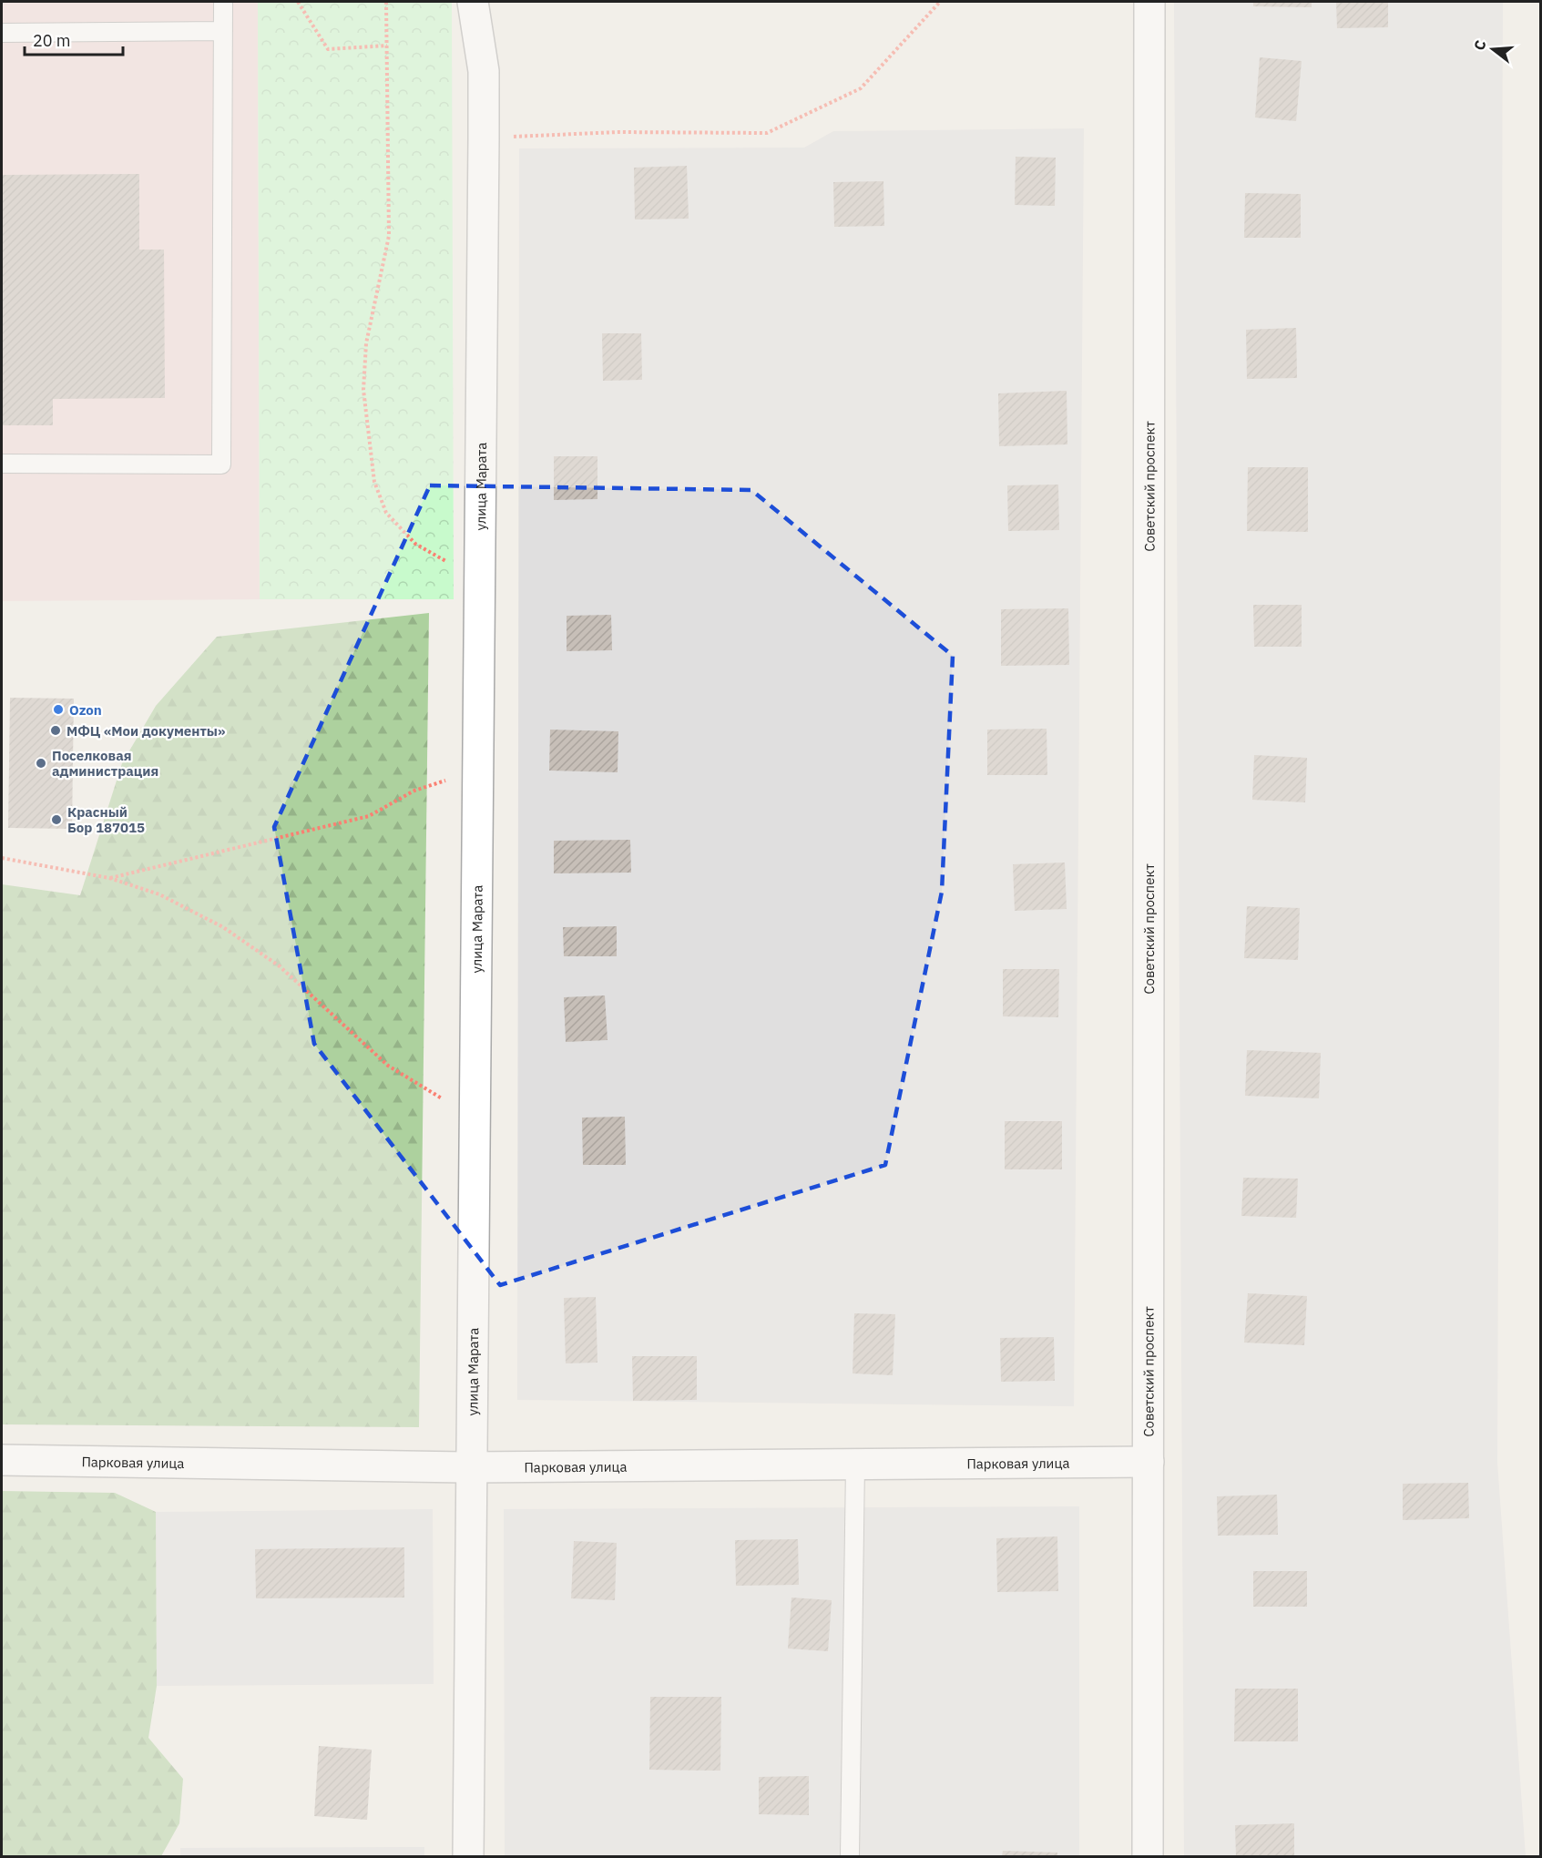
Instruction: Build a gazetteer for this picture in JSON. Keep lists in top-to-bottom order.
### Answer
{
  "streets": {
    "street": ["улица Марата", "Советский проспект", "Парковая улица"]
  },
  "crossings": [
    ["улица Марата", "Парковая улица"],
    ["Советский проспект", "Парковая улица"]
  ],
  "places": [
    "Ozon",
    "МФЦ «Мои документы»",
    "Поселковая администрация",
    "Красный Бор 187015"
  ],
  "scale_bar": "20 m",
  "north": "left"
}
